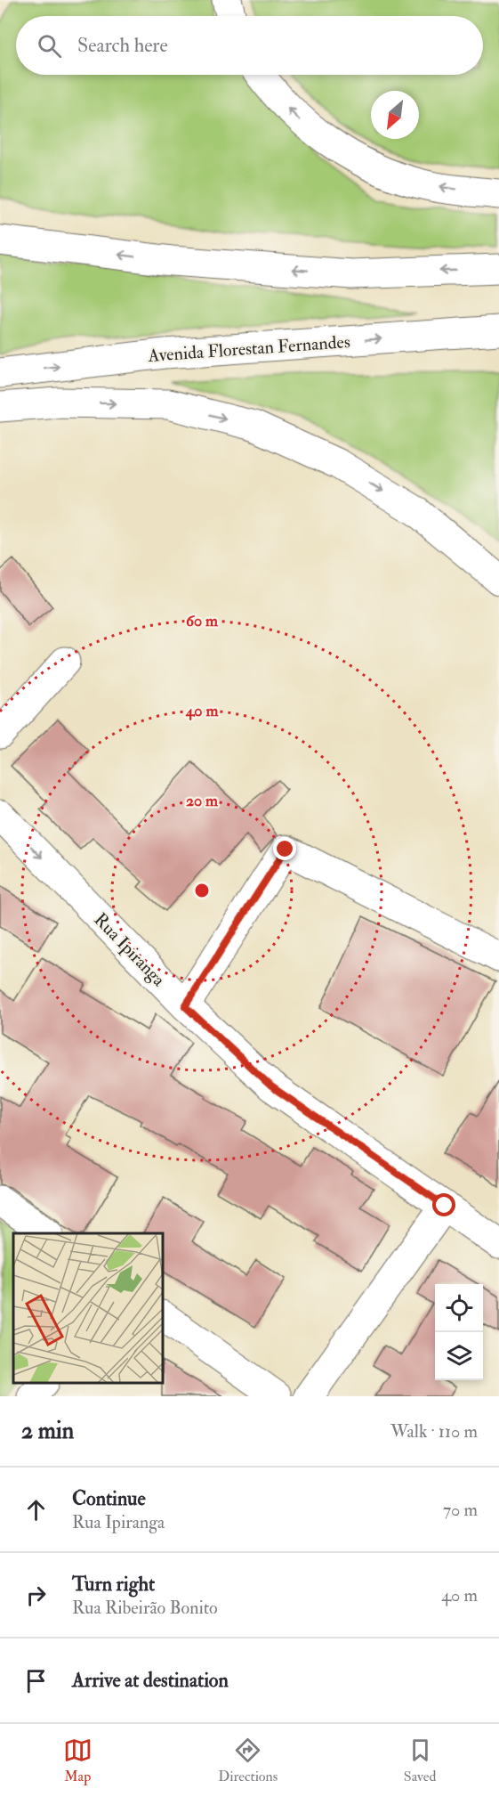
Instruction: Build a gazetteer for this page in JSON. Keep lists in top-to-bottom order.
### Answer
{
  "streets": {
    "main road": ["Avenida Florestan Fernandes", "Rua Ipiranga"]
  },
  "one_way": ["Rua Ipiranga"],
  "north": "bottom left",
  "page": {
    "search": "Search here",
    "heading": ["2 min", "Walk · 110 m"],
    "list": [
      ["Continue", "Rua Ipiranga", "70 m"],
      ["Turn right", "Rua Ribeirão Bonito", "40 m"],
      "Arrive at destination"
    ],
    "nav": ["Map", "Directions", "Saved"]
  },
  "rings": ["60 m", "40 m", "20 m"]
}
